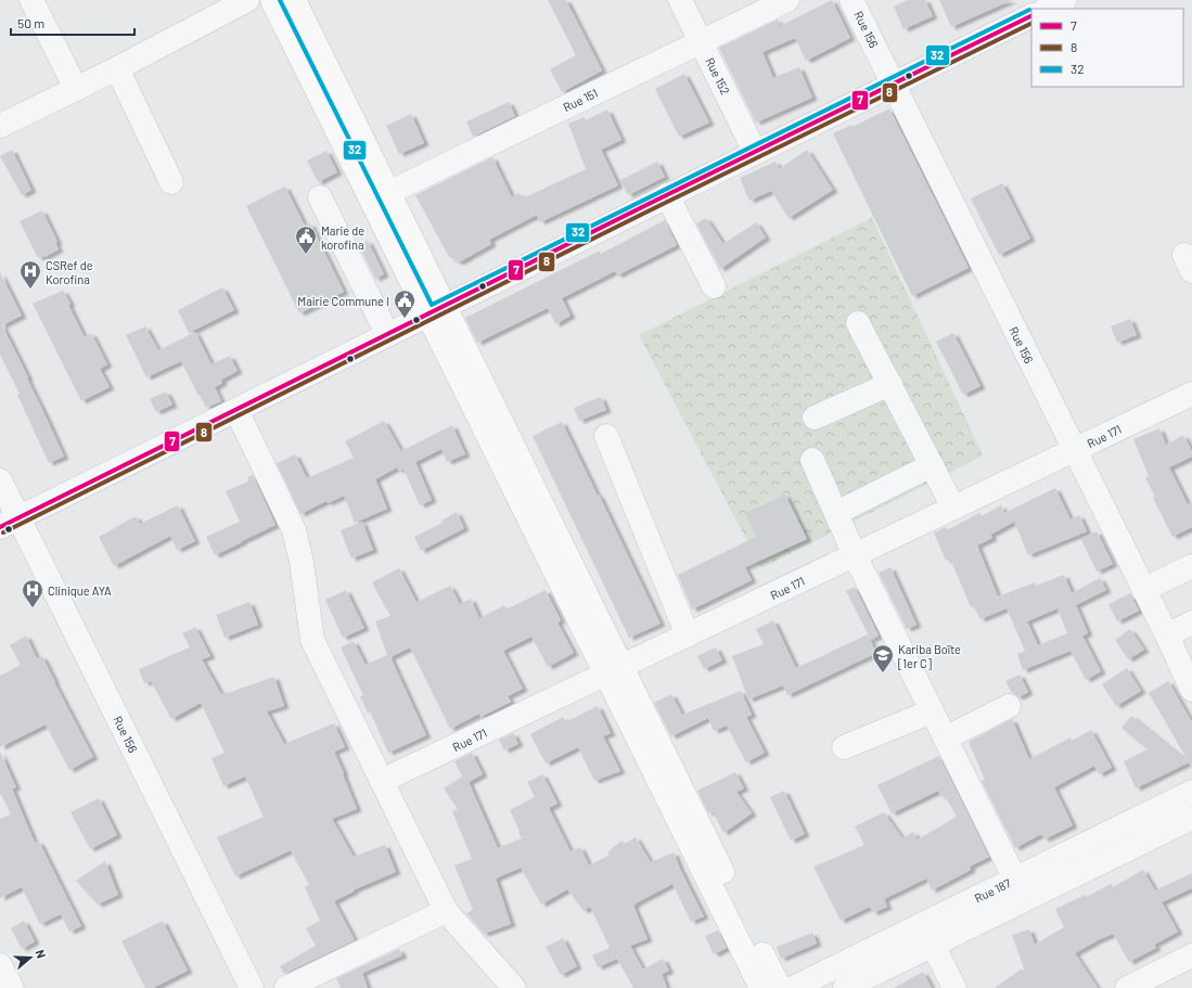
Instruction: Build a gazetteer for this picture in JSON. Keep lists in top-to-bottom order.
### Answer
{
  "streets": {
    "street": [
      "Rue 156",
      "Rue 152",
      "Rue 151",
      "Rue 171",
      "Rue 187"
    ]
  },
  "crossings": [
    ["Rue 156", "Rue 171"],
    ["Rue 152", "Rue 151"]
  ],
  "places": {
    "public building": ["Marie de korofina", "Mairie Commune I"],
    "hospital": ["CSRef de Korofina", "Clinique AYA"],
    "school or university": ["Kariba Boïte [1er C]"]
  },
  "lines": ["transit line 32", "transit line 7", "transit line 8"],
  "legend": ["7", "8", "32"],
  "scale_bar": "50 m",
  "north": "right"
}
